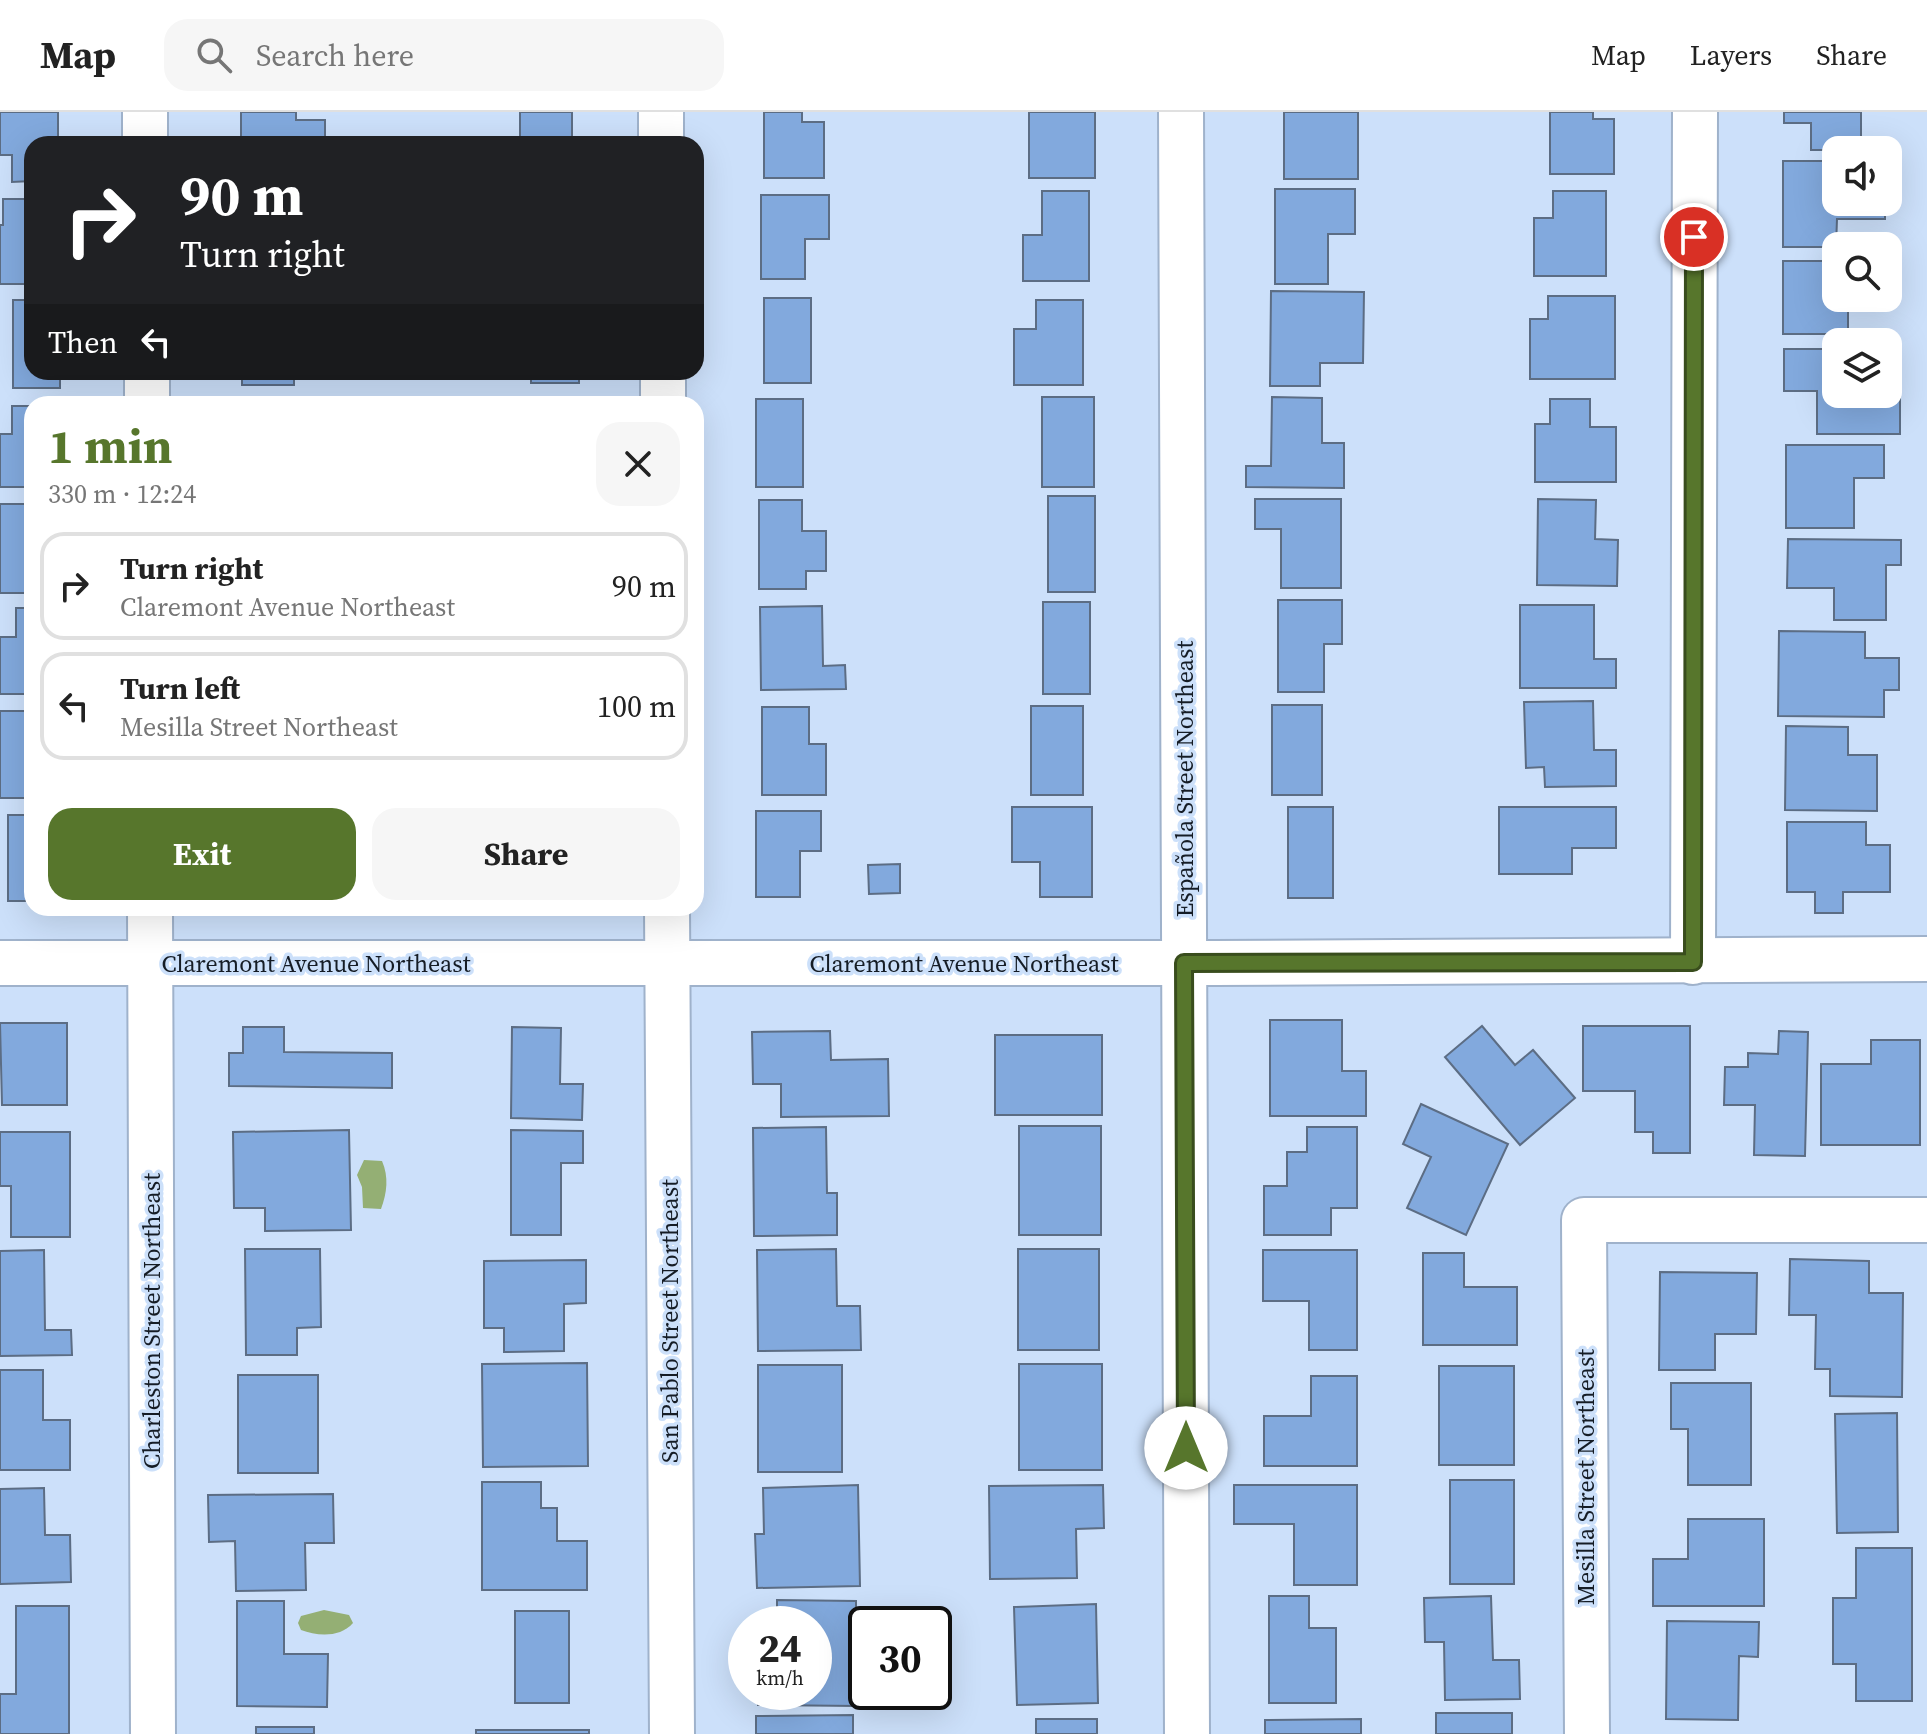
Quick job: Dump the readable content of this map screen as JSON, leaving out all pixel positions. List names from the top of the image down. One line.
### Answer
{"streets":{"street":["Española Street Northeast","Claremont Avenue Northeast","Charleston Street Northeast","San Pablo Street Northeast","Mesilla Street Northeast"]},"crossings":[["Española Street Northeast","Claremont Avenue Northeast"],["Claremont Avenue Northeast","Charleston Street Northeast"],["Claremont Avenue Northeast","San Pablo Street Northeast"]],"page":{"header":"Map","search":"Search here","nav":["Map","Layers","Share"],"turn":["90 m","Turn right"],"then":"Then","heading":["1 min","330 m · 12:24"],"list":[{"name":"Turn right","note":"Claremont Avenue Northeast","value":"90 m"},{"name":"Turn left","note":"Mesilla Street Northeast","value":"100 m"}],"buttons":["Exit","Share"],"speed":"24 km/h","limit":"30"}}
